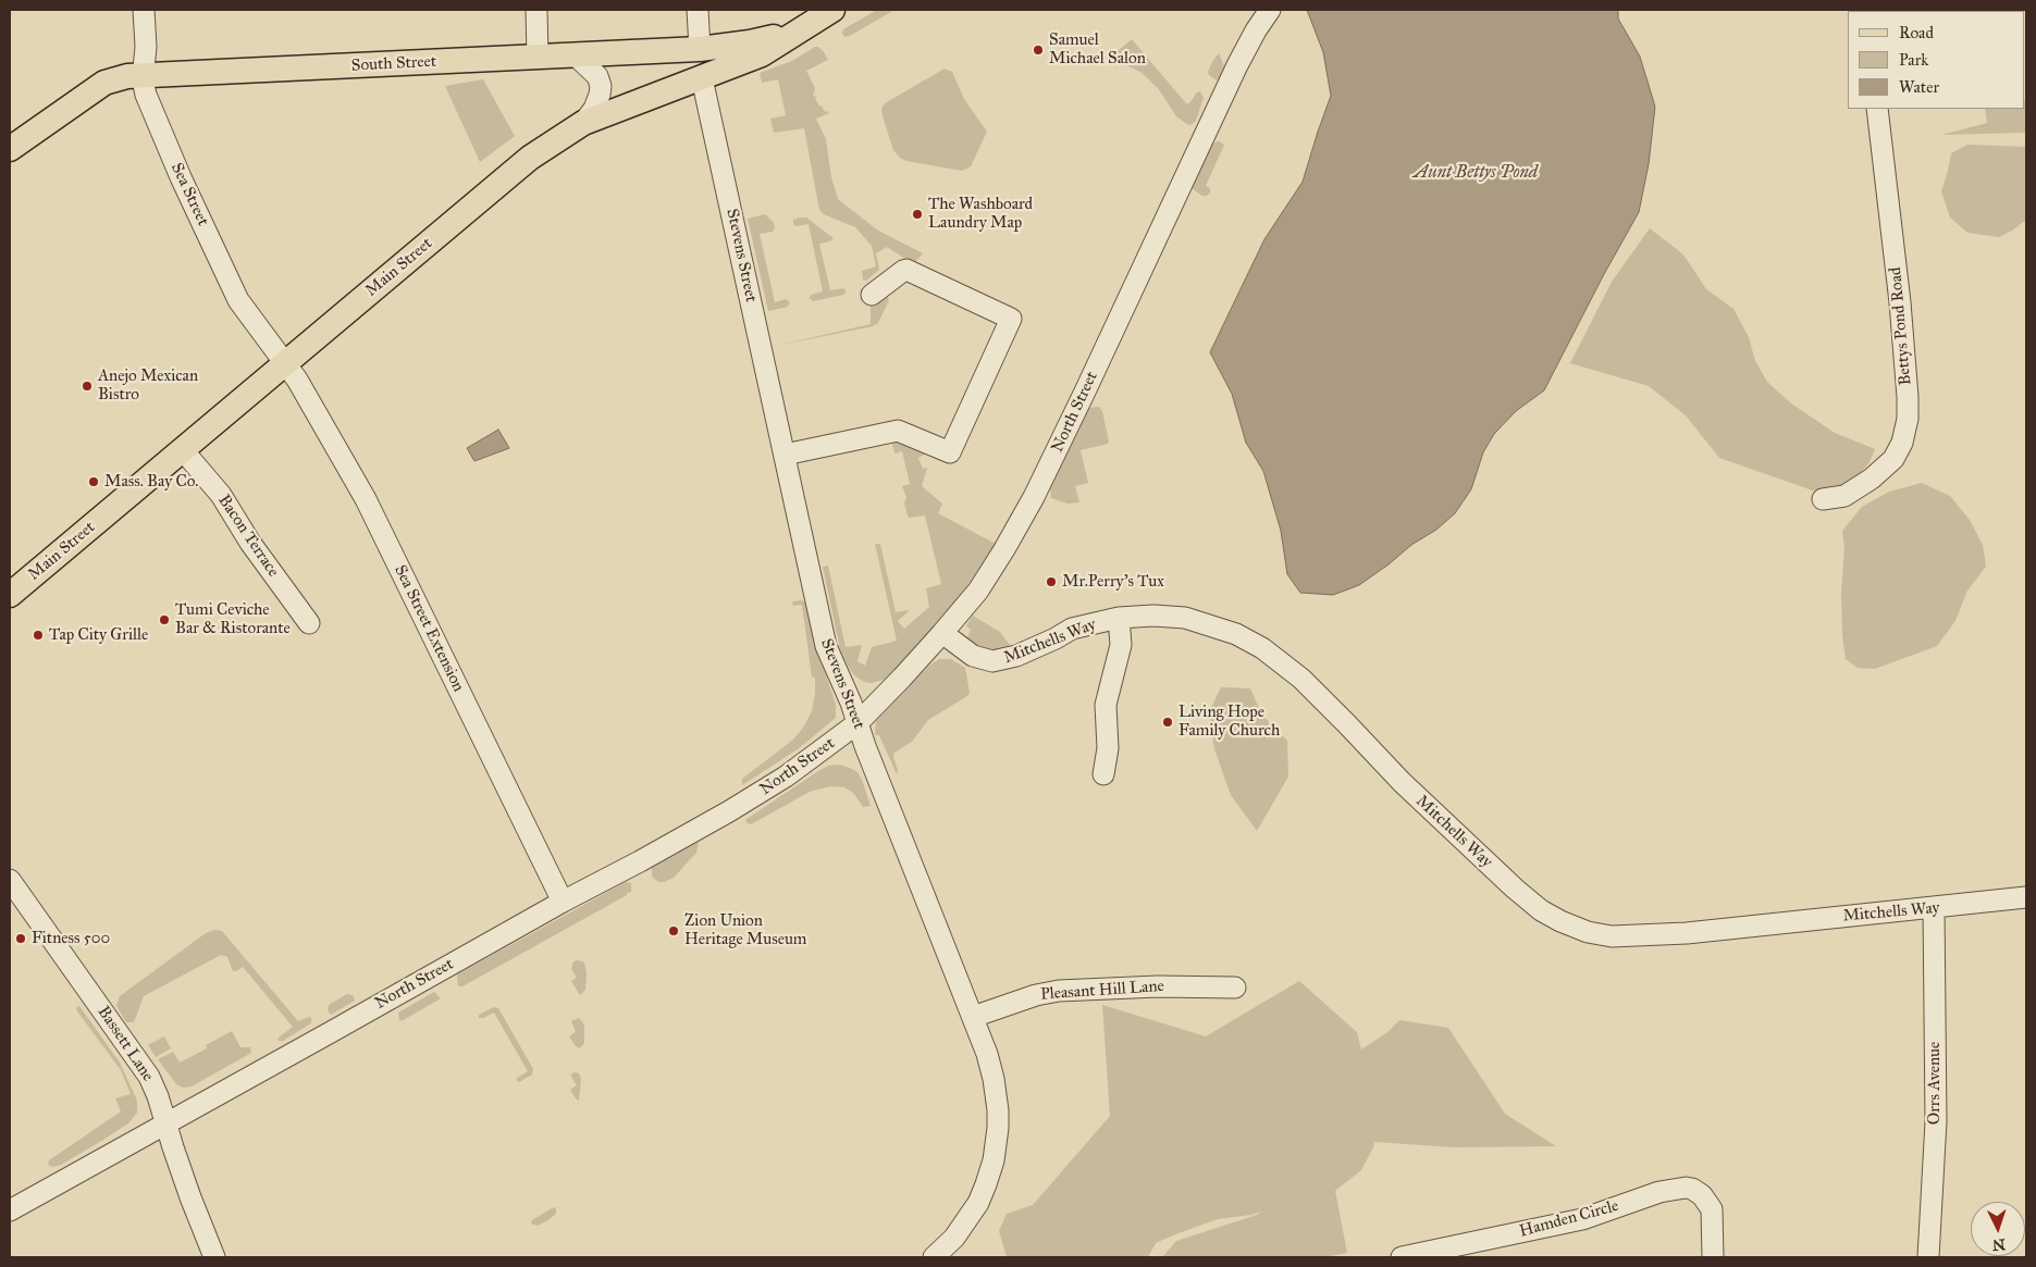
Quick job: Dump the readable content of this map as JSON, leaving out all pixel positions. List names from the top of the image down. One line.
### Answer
{"streets":{"main road":["South Street","Main Street"],"street":["Sea Street","Stevens Street","Bettys Pond Road","North Street","Bacon Terrace","Sea Street Extension","Mitchells Way","Pleasant Hill Lane","Bassett Lane","Orrs Avenue","Hamden Circle"]},"crossings":[["South Street","Sea Street"],["South Street","Main Street"],["Sea Street","Main Street"],["Sea Street","Sea Street Extension"],["Stevens Street","Main Street"],["Stevens Street","North Street"],["Stevens Street","Pleasant Hill Lane"],["Main Street","Bacon Terrace"],["Main Street","Sea Street Extension"],["North Street","Sea Street Extension"],["North Street","Mitchells Way"],["North Street","Bassett Lane"],["Mitchells Way","Orrs Avenue"]],"water":["Aunt Bettys Pond"],"places":["Samuel Michael Salon","The Washboard Laundry Map","Anejo Mexican Bistro","Mass. Bay Co.","Mr.Perry's Tux","Tumi Ceviche Bar & Ristorante","Tap City Grille","Living Hope Family Church","Zion Union Heritage Museum","Fitness 500"],"legend":["Road","Park","Water"],"north":"bottom"}
